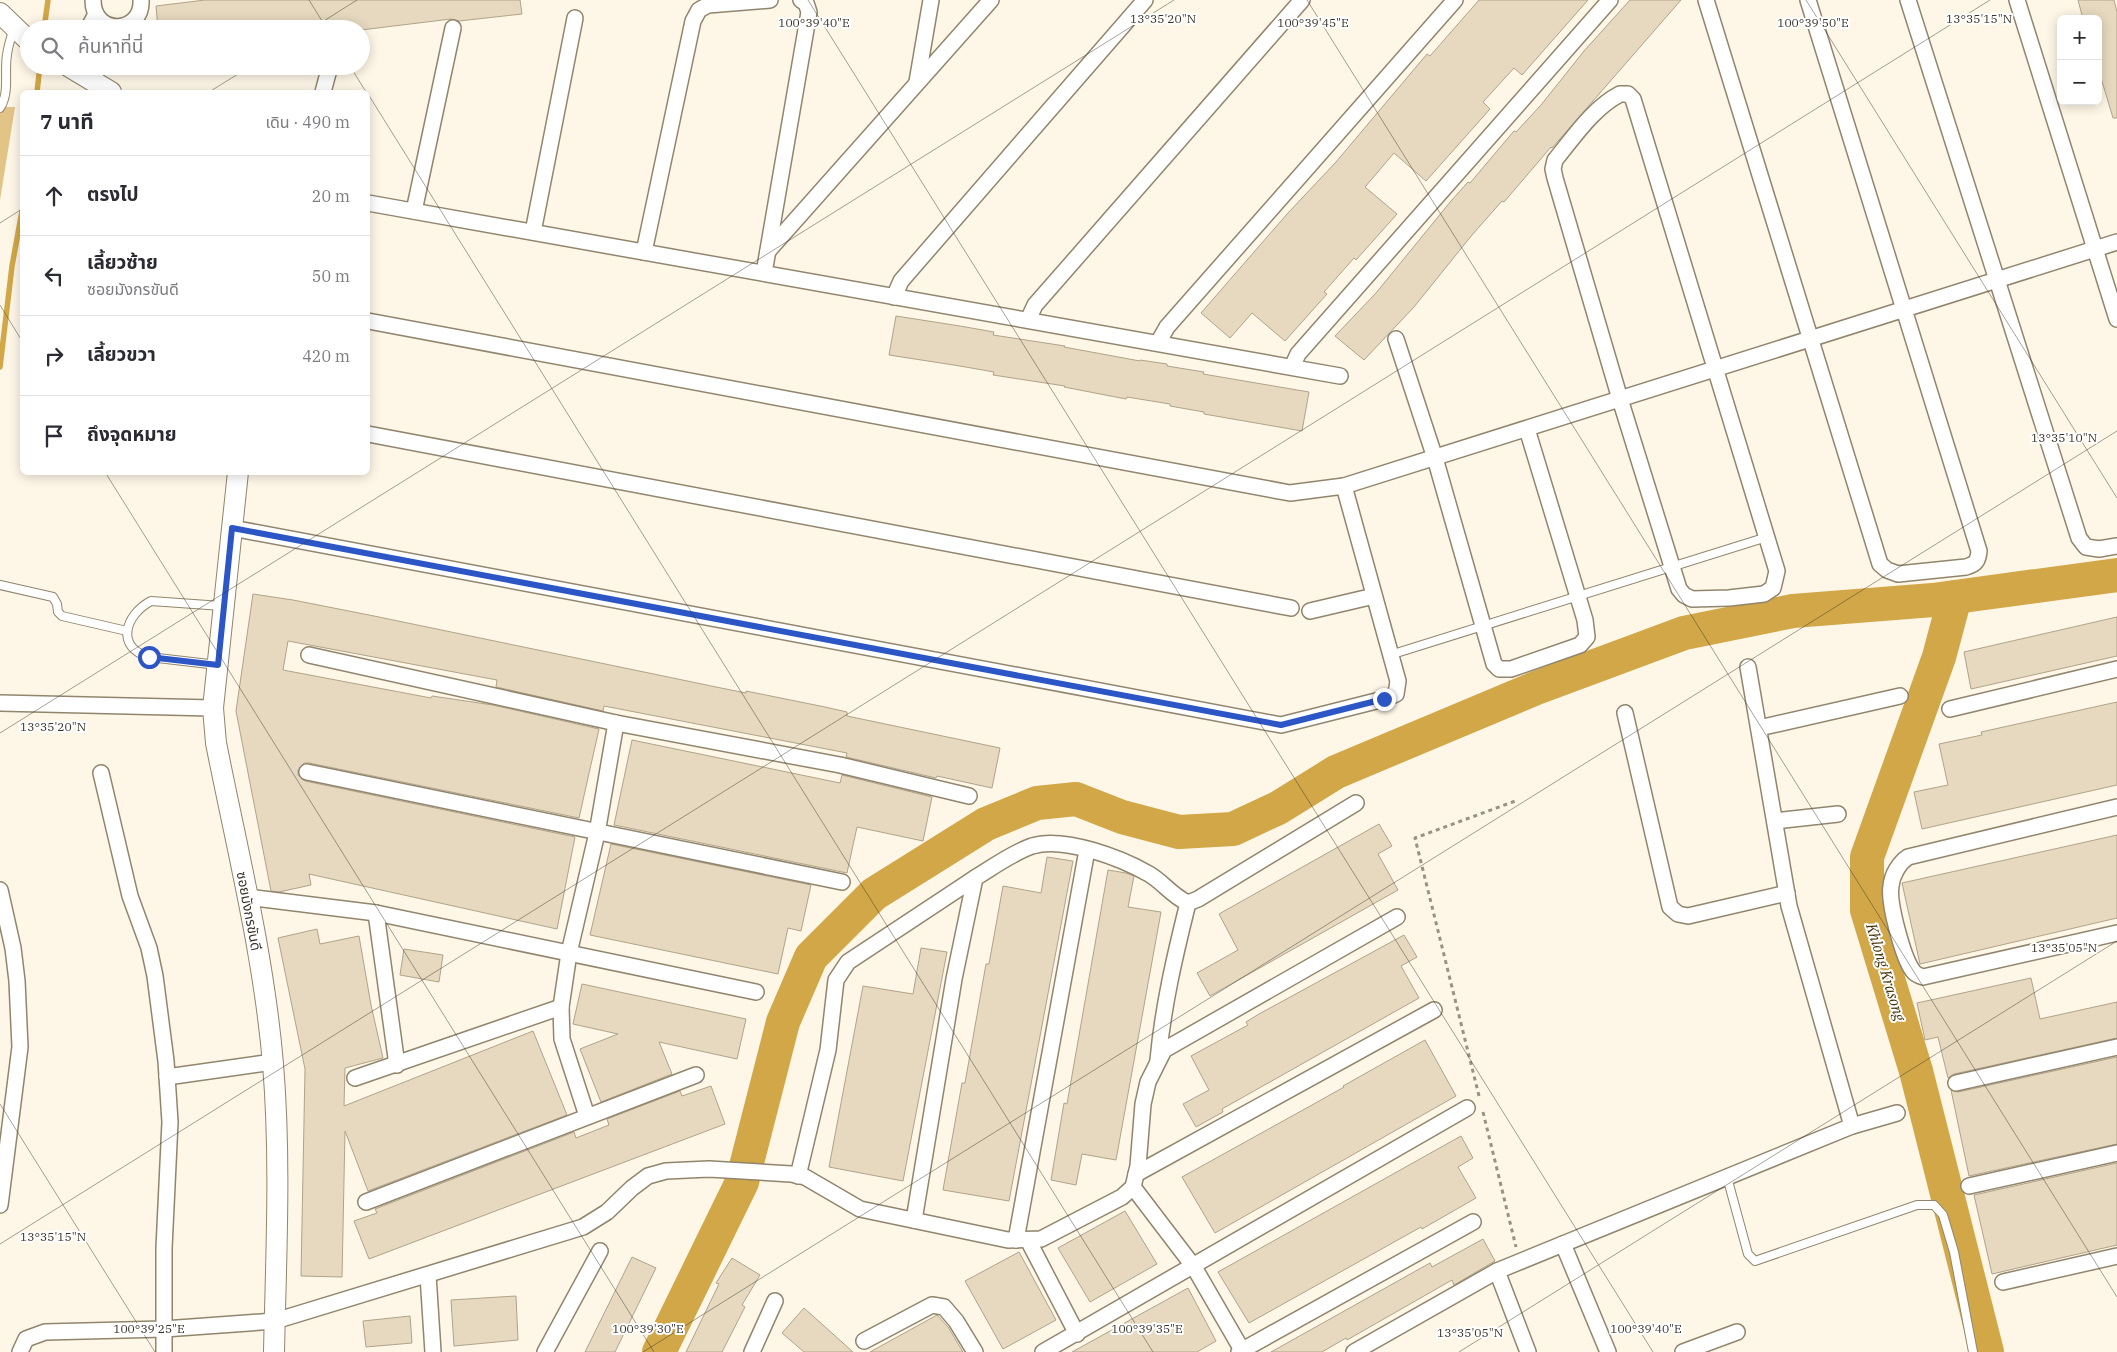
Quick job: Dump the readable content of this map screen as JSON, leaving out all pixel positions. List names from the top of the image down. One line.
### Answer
{"streets":{"street":["ซอยมังกรขันดี"]},"water":["Khlong Krasong"],"page":{"map_buttons":["+","−"],"search":"ค้นหาที่นี่","heading":["7 นาที","เดิน · 490 m"],"list":[["ตรงไป","20 m"],["เลี้ยวซ้าย","ซอยมังกรขันดี","50 m"],["เลี้ยวขวา","420 m"],"ถึงจุดหมาย"]},"coordinates":["13°35'20\"N","13°35'15\"N","100°39'40\"E","100°39'45\"E","100°39'50\"E","13°35'10\"N","13°35'05\"N","100°39'25\"E","100°39'30\"E","100°39'35\"E"]}
